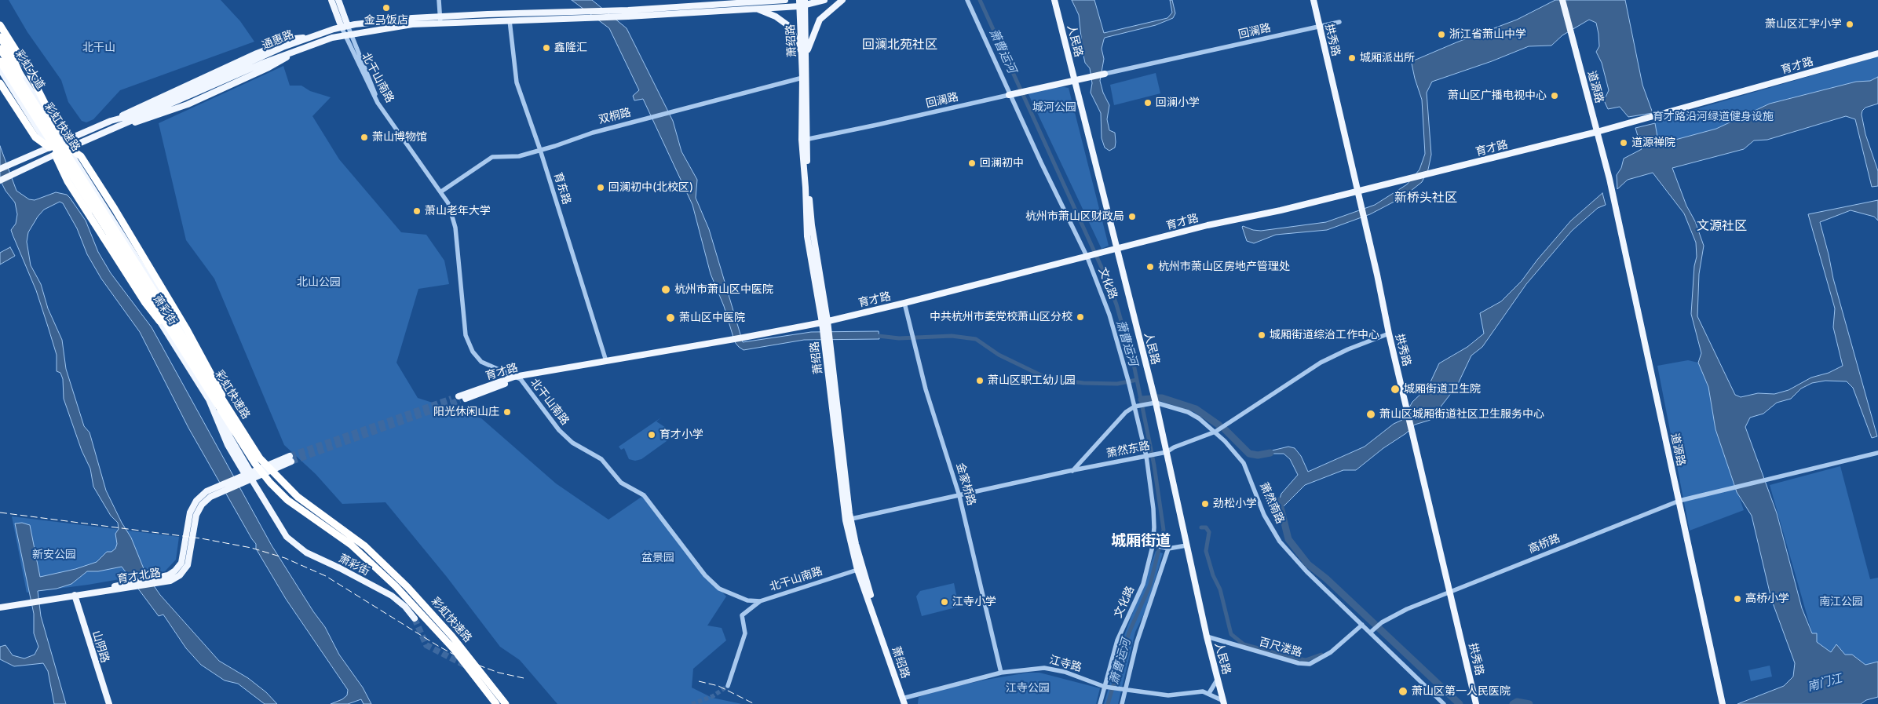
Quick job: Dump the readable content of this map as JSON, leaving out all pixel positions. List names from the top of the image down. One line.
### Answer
{"streets":{"highway":["彩虹快速路"],"main road":["回澜路","通惠路","拱秀路","萧绍路","人民路","育才路","彩虹大道","道源路","萧彩街","育才北路","山阴路"],"street":["北干山南路","双桐路","育东路","文化路","萧然东路","金家桥路","萧然南路","高桥路","百尺溇路","江寺路"]},"crossings":[["回澜路","拱秀路"],["回澜路","萧绍路"],["回澜路","人民路"],["回澜路","文化路"],["通惠路","彩虹大道"],["通惠路","北干山南路"],["通惠路","育东路"],["通惠路","萧彩街"],["拱秀路","育才路"],["拱秀路","萧然东路"],["拱秀路","高桥路"],["萧绍路","育才路"],["萧绍路","北干山南路"],["萧绍路","双桐路"],["萧绍路","萧然东路"],["萧绍路","江寺路"],["人民路","育才路"],["人民路","萧然东路"],["人民路","萧然南路"],["人民路","百尺溇路"],["人民路","江寺路"],["育才路","北干山南路"],["育才路","道源路"],["育才路","育东路"],["育才路","文化路"],["育才路","金家桥路"],["彩虹大道","萧彩街"],["北干山南路","双桐路"],["道源路","高桥路"],["双桐路","育东路"],["文化路","萧然东路"],["文化路","萧然南路"],["文化路","江寺路"],["萧彩街","育才北路"],["萧然东路","金家桥路"],["萧然东路","萧然南路"],["金家桥路","江寺路"],["萧然南路","高桥路"],["萧然南路","百尺溇路"],["育才北路","山阴路"]],"districts":["回澜北苑社区","新桥头社区","文源社区","城厢街道"],"water":["萧曹运河","南门江"],"parks":["北干山","城河公园","育才路沿河绿道健身设施","北山公园","新安公园","盆景园","南江公园","江寺公园"],"places":["金马饭店","萧山区汇宇小学","浙江省萧山中学","鑫隆汇","城厢派出所","萧山区广播电视中心","回澜小学","萧山博物馆","道源禅院","回澜初中","回澜初中(北校区)","萧山老年大学","杭州市萧山区财政局","杭州市萧山区房地产管理处","杭州市萧山区中医院","中共杭州市委党校萧山区分校","萧山区中医院","城厢街道综治工作中心","萧山区职工幼儿园","城厢街道卫生院","阳光休闲山庄","萧山区城厢街道社区卫生服务中心","育才小学","劲松小学","高桥小学","江寺小学","萧山区第一人民医院"]}
